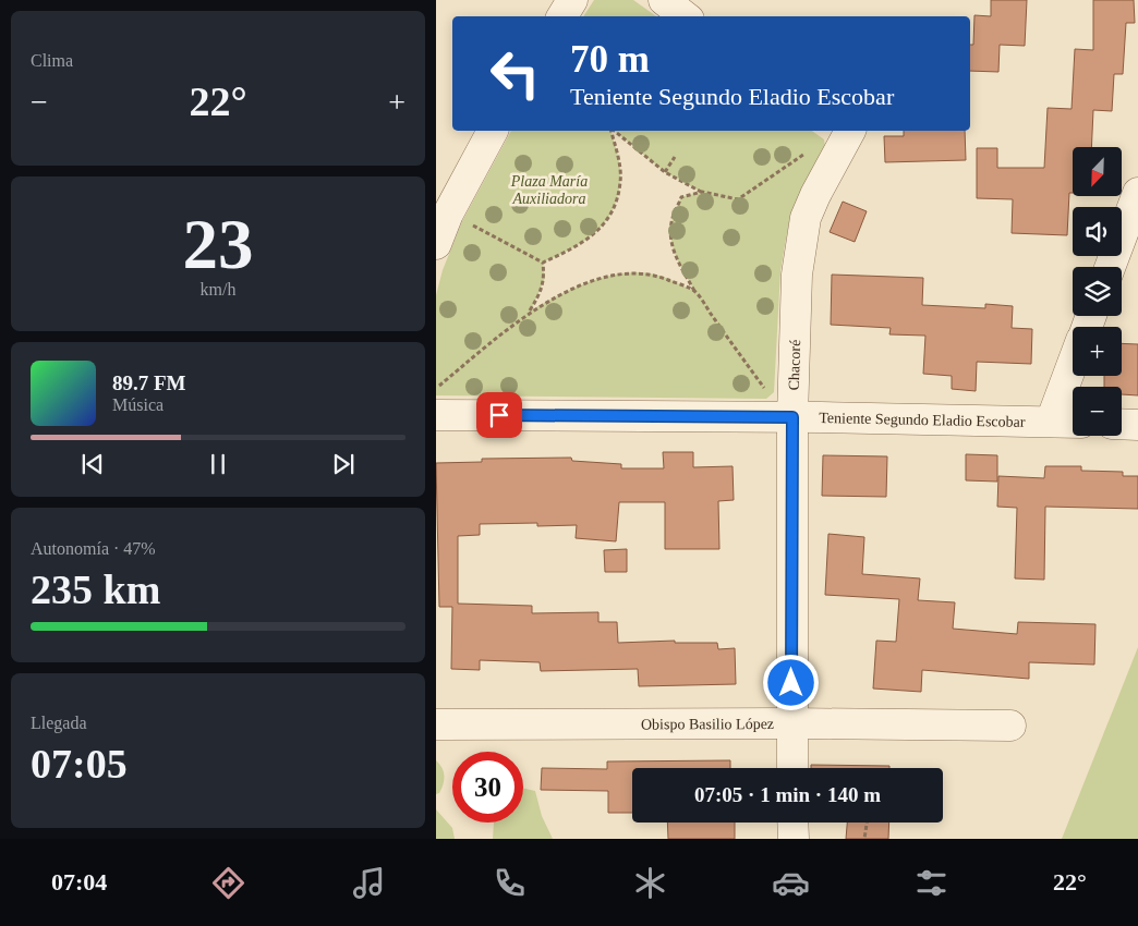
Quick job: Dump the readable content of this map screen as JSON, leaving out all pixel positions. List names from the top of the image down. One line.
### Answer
{"streets":{"street":["Chacoré","Teniente Segundo Eladio Escobar","Obispo Basilio López"]},"crossings":[["Chacoré","Teniente Segundo Eladio Escobar"],["Chacoré","Obispo Basilio López"]],"parks":["Plaza María Auxiliadora"],"north":"bottom left","page":{"tile":["Clima",["23","km/h"],["Autonomía · 47%","235 km"],["Llegada","07:05"]],"turn":["70 m","Teniente Segundo Eladio Escobar"],"heat":["−","22°","+"],"map_buttons":["+","−"],"song":["89.7 FM","Música"],"limit":"30","trip":"07:05 · 1 min · 140 m","tabs":["07:04","22°"]}}
